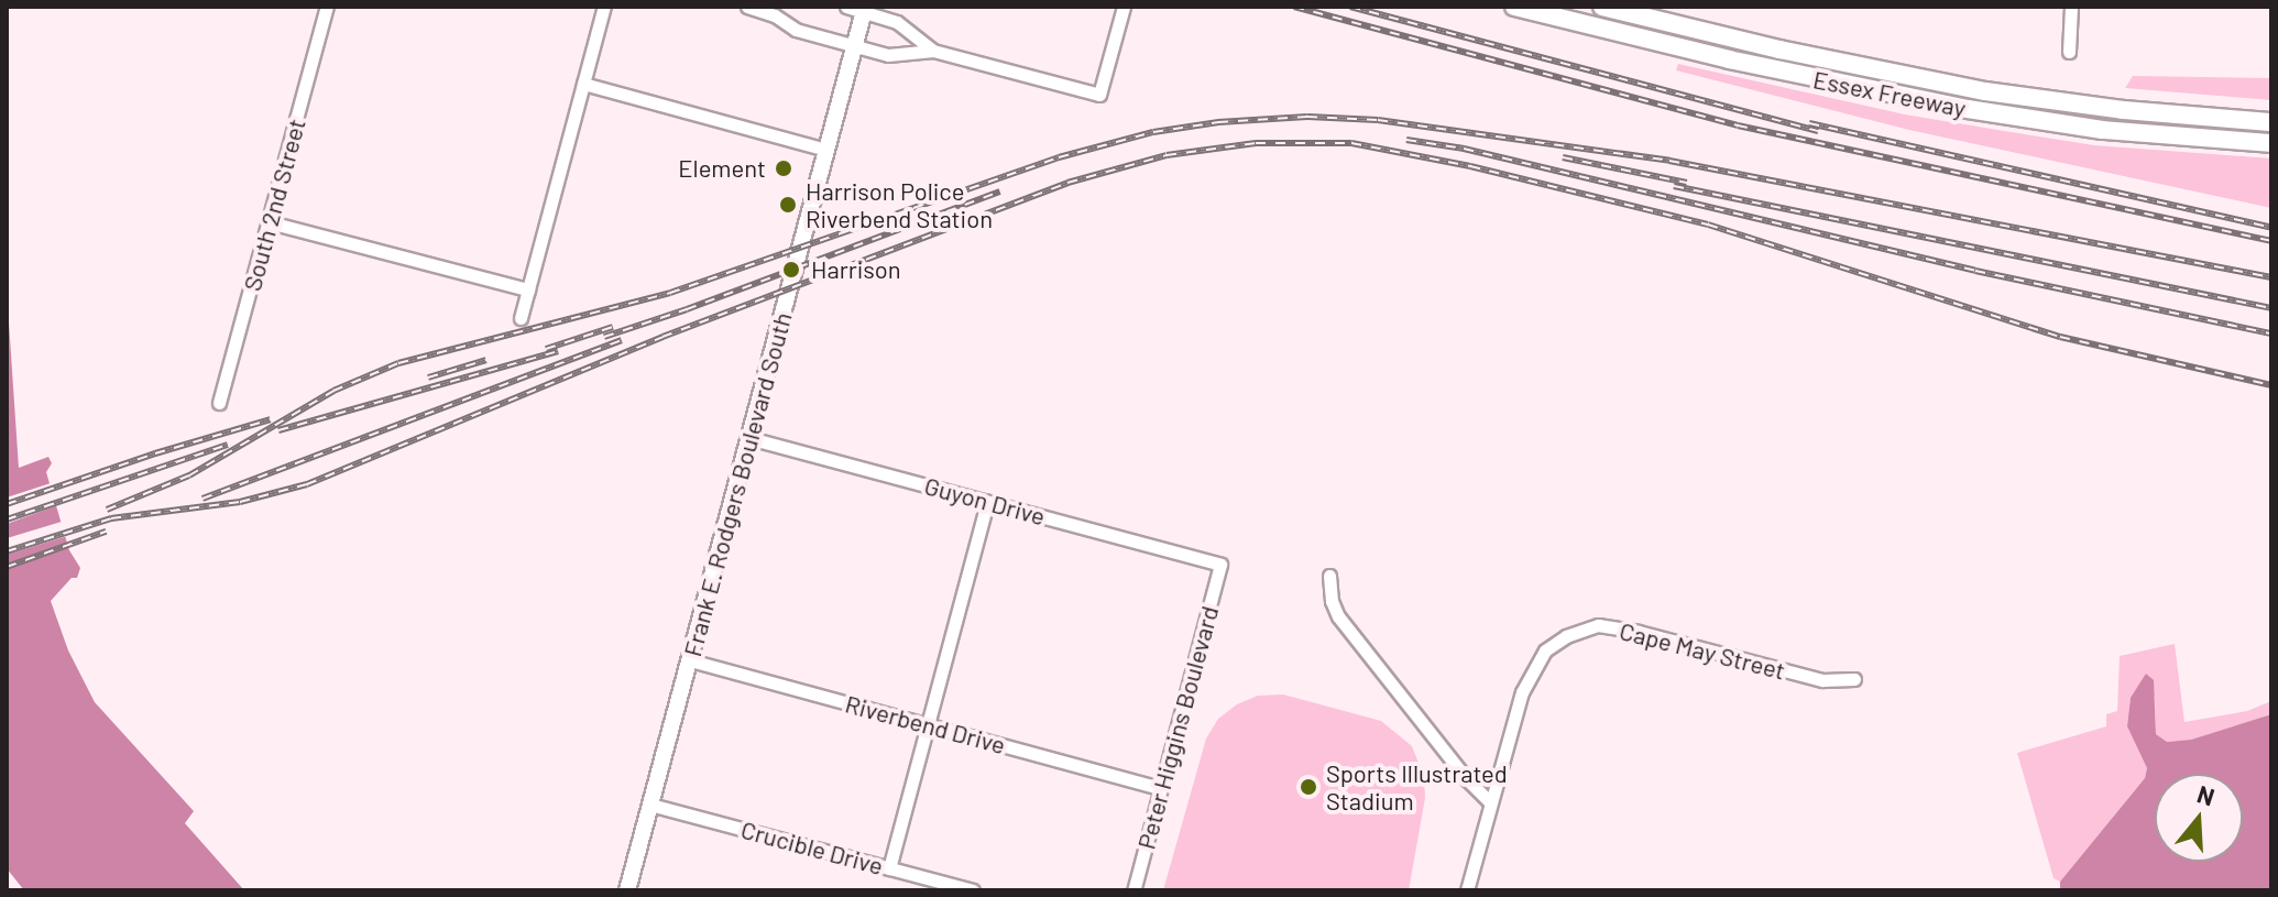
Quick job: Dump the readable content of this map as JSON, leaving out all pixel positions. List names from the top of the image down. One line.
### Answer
{"streets":{"highway":["Essex Freeway"],"main road":["Frank E. Rodgers Boulevard South"],"street":["South 2nd Street","Guyon Drive","Cape May Street","Riverbend Drive","Peter Higgins Boulevard","Crucible Drive"]},"crossings":[["Frank E. Rodgers Boulevard South","Guyon Drive"],["Frank E. Rodgers Boulevard South","Riverbend Drive"],["Frank E. Rodgers Boulevard South","Crucible Drive"],["Guyon Drive","Peter Higgins Boulevard"],["Riverbend Drive","Peter Higgins Boulevard"]],"places":["Element","Harrison Police Riverbend Station","Harrison","Sports Illustrated Stadium"],"north":"top"}
